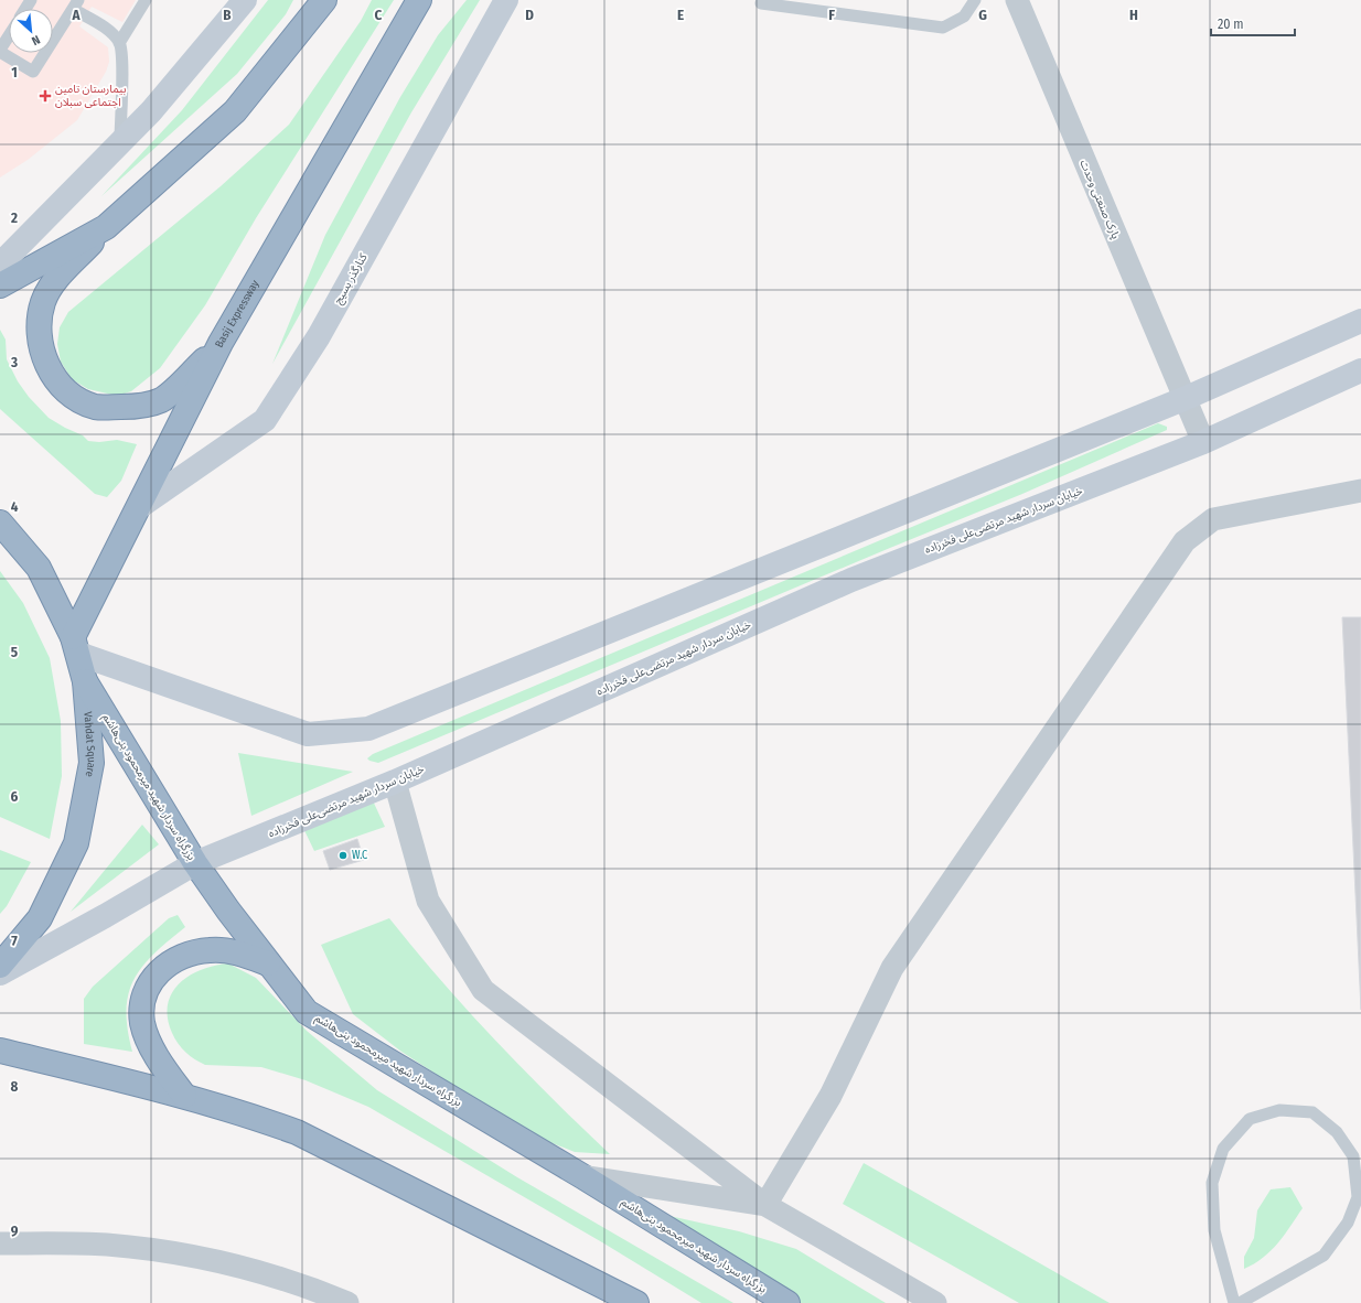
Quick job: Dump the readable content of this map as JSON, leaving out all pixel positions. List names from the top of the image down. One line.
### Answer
{"streets":{"highway":["Basij Expressway","Vahdat Square","بزرگراه سردار شهید میرمحمود بنی‌هاشم"],"main road":["کنارگذر بسیج","خیابان سردار شهید مرتضی‌علی فخرزاده"],"street":["پارک صنعتی وحدت"]},"crossings":[["پارک صنعتی وحدت","خیابان سردار شهید مرتضی‌علی فخرزاده"],["کنارگذر بسیج","Basij Expressway"],["Basij Expressway","Vahdat Square"],["خیابان سردار شهید مرتضی‌علی فخرزاده","بزرگراه سردار شهید میرمحمود بنی‌هاشم"],["Vahdat Square","بزرگراه سردار شهید میرمحمود بنی‌هاشم"]],"places":{"health":["بیمارستان تامین اجتماعی سبلان"],"other":["W.C"]},"scale_bar":"20 m","north":"bottom right","grid":{"columns":["A","B","C","D","E","F","G","H"],"rows":["1","2","3","4","5","6","7","8","9"]}}
